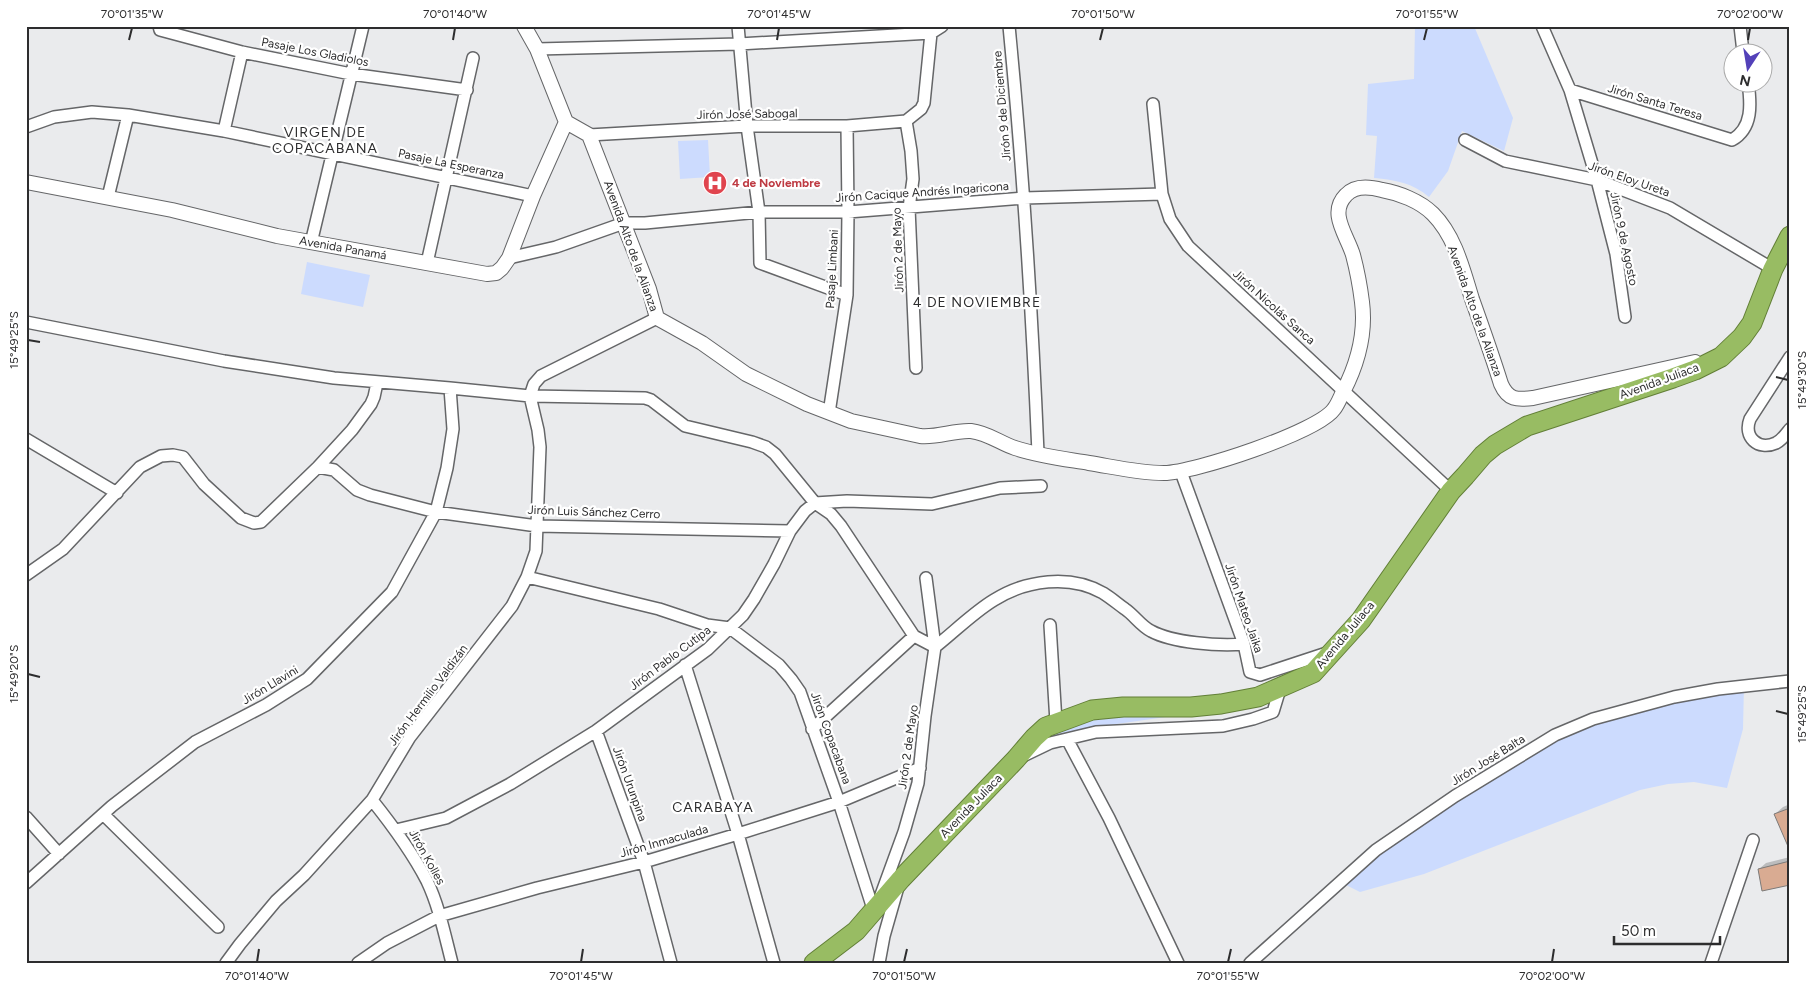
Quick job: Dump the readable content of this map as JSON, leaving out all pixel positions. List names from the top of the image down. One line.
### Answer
{"streets":{"highway":["Avenida Juliaca"],"street":["Pasaje Los Gladiolos","Jirón Santa Teresa","Jirón 9 de Diciembre","Jirón José Sabogal","Pasaje La Esperanza","Jirón Eloy Ureta","Jirón Cacique Andrés Ingaricona","Jirón 9 de Agosto","Avenida Alto de la Alianza","Avenida Panamá","Jirón 2 de Mayo","Pasaje Limbani","Jirón Nicolás Sanca","Jirón Luis Sánchez Cerro","Jirón Mateo Jaika","Jirón Pablo Cutipa","Jirón Llavini","Jirón Hermilio Valdizán","Jirón Copacabana","Jirón José Balta","Jirón Urunpina","Jirón Inmaculada","Jirón Kolles"]},"crossings":[["Jirón Santa Teresa","Jirón 9 de Agosto"],["Jirón 9 de Diciembre","Jirón Cacique Andrés Ingaricona"],["Jirón 9 de Diciembre","Avenida Alto de la Alianza"],["Jirón José Sabogal","Avenida Alto de la Alianza"],["Jirón José Sabogal","Jirón 2 de Mayo"],["Jirón José Sabogal","Pasaje Limbani"],["Pasaje La Esperanza","Avenida Panamá"],["Jirón Eloy Ureta","Jirón 9 de Agosto"],["Jirón Eloy Ureta","Avenida Juliaca"],["Jirón Cacique Andrés Ingaricona","Avenida Alto de la Alianza"],["Jirón Cacique Andrés Ingaricona","Avenida Panamá"],["Jirón Cacique Andrés Ingaricona","Jirón 2 de Mayo"],["Jirón Cacique Andrés Ingaricona","Pasaje Limbani"],["Jirón Cacique Andrés Ingaricona","Jirón Nicolás Sanca"],["Avenida Alto de la Alianza","Pasaje Limbani"],["Avenida Alto de la Alianza","Jirón Nicolás Sanca"],["Avenida Alto de la Alianza","Avenida Juliaca"],["Avenida Alto de la Alianza","Jirón Mateo Jaika"],["Jirón 2 de Mayo","Avenida Juliaca"],["Jirón 2 de Mayo","Jirón Copacabana"],["Jirón 2 de Mayo","Jirón Inmaculada"],["Jirón Nicolás Sanca","Avenida Juliaca"],["Avenida Juliaca","Jirón Mateo Jaika"],["Avenida Juliaca","Jirón Copacabana"],["Jirón Luis Sánchez Cerro","Jirón Pablo Cutipa"],["Jirón Luis Sánchez Cerro","Jirón Llavini"],["Jirón Luis Sánchez Cerro","Jirón Hermilio Valdizán"],["Jirón Pablo Cutipa","Jirón Copacabana"],["Jirón Pablo Cutipa","Jirón Urunpina"],["Jirón Pablo Cutipa","Jirón Kolles"],["Jirón Hermilio Valdizán","Jirón Copacabana"],["Jirón Hermilio Valdizán","Jirón Kolles"],["Jirón Copacabana","Jirón Inmaculada"],["Jirón Urunpina","Jirón Inmaculada"],["Jirón Inmaculada","Jirón Kolles"]],"districts":["VIRGEN DE COPACABANA","4 DE NOVIEMBRE","CARABAYA"],"places":{"hospital":["4 de Noviembre"]},"scale_bar":"50 m","north":"bottom","coordinates":["70°01'35\"W","70°01'40\"W","70°01'45\"W","70°01'50\"W","70°01'55\"W","70°02'00\"W","15°49'25\"S","15°49'30\"S","15°49'20\"S"]}
